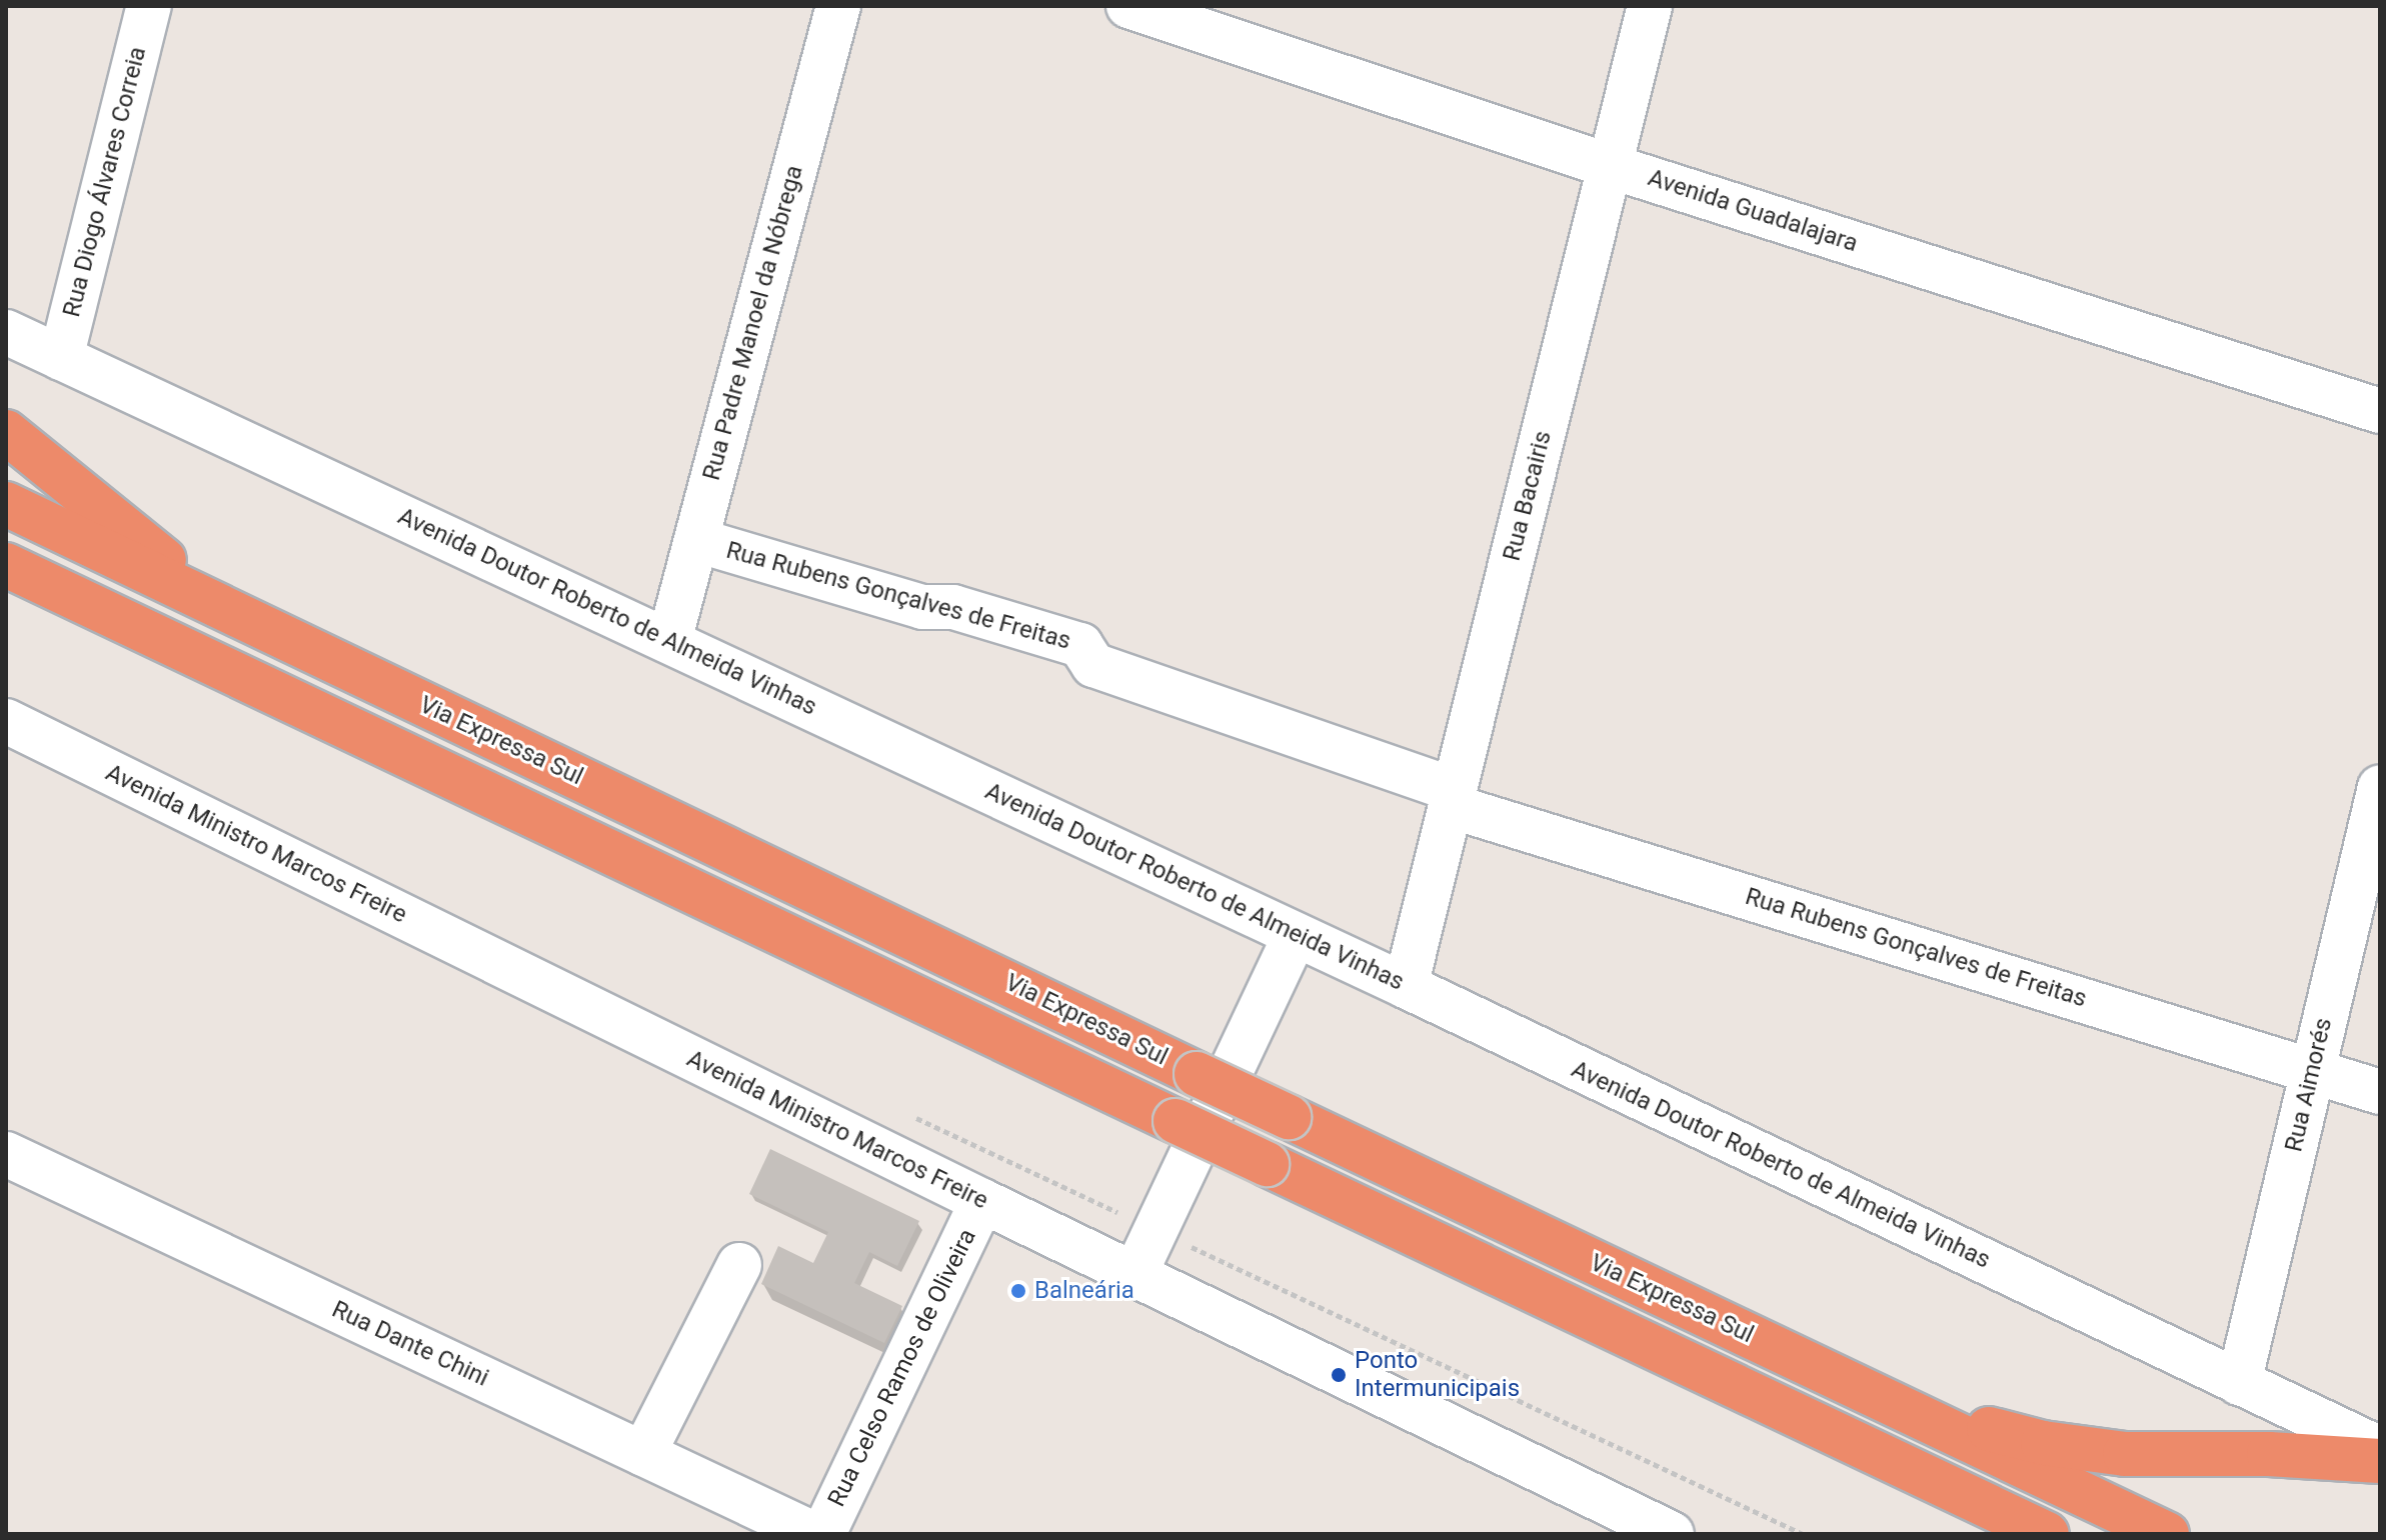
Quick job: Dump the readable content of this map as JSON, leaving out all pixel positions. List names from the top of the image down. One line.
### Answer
{"streets":{"highway":["Via Expressa Sul"],"street":["Rua Diogo Álvares Correia","Avenida Guadalajara","Rua Padre Manoel da Nóbrega","Rua Bacairis","Rua Rubens Gonçalves de Freitas","Avenida Doutor Roberto de Almeida Vinhas","Avenida Ministro Marcos Freire","Rua Aimorés","Rua Dante Chini","Rua Celso Ramos de Oliveira"]},"crossings":[["Rua Diogo Álvares Correia","Avenida Doutor Roberto de Almeida Vinhas"],["Avenida Guadalajara","Rua Bacairis"],["Rua Padre Manoel da Nóbrega","Rua Rubens Gonçalves de Freitas"],["Rua Padre Manoel da Nóbrega","Avenida Doutor Roberto de Almeida Vinhas"],["Rua Bacairis","Rua Rubens Gonçalves de Freitas"],["Rua Bacairis","Avenida Doutor Roberto de Almeida Vinhas"],["Rua Rubens Gonçalves de Freitas","Rua Aimorés"],["Avenida Doutor Roberto de Almeida Vinhas","Rua Aimorés"],["Avenida Ministro Marcos Freire","Rua Celso Ramos de Oliveira"]],"places":["Balneária","Ponto Intermunicipais"]}
